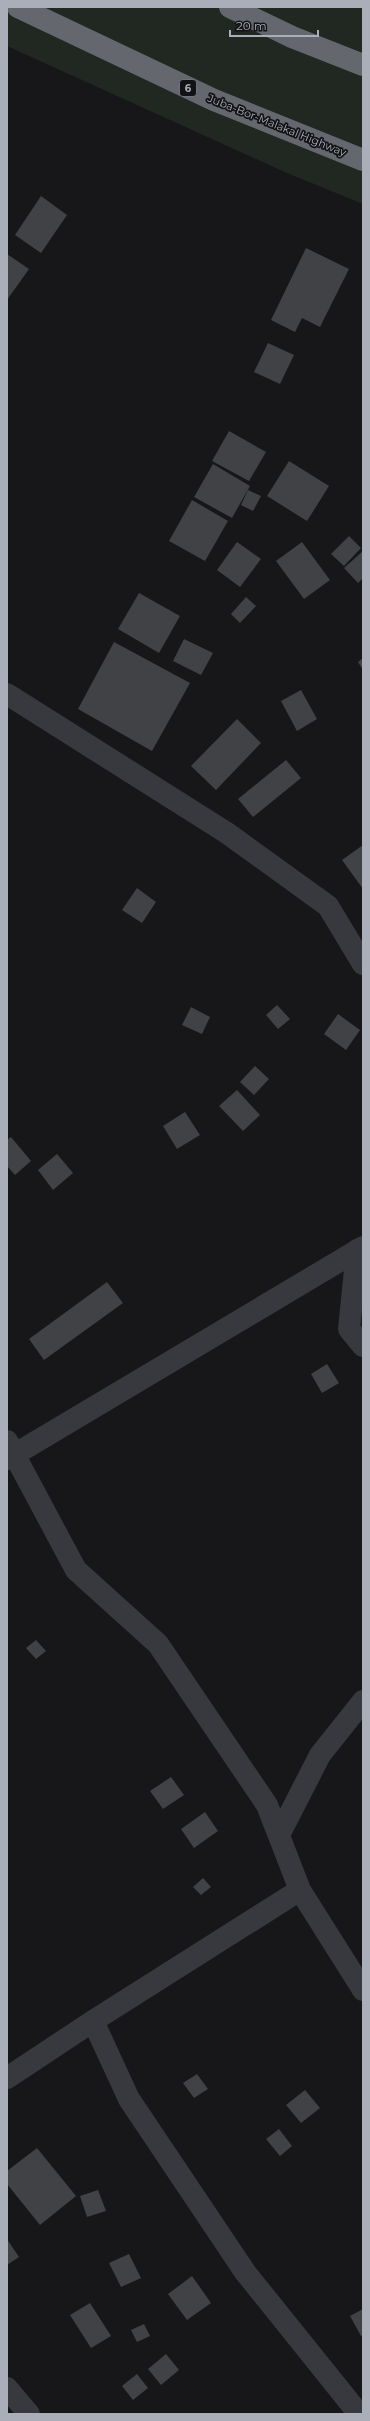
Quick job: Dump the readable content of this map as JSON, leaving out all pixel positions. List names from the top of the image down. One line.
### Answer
{"streets":{"highway":["6","Juba-Bor-Malakal Highway"]},"scale_bar":"20 m"}
